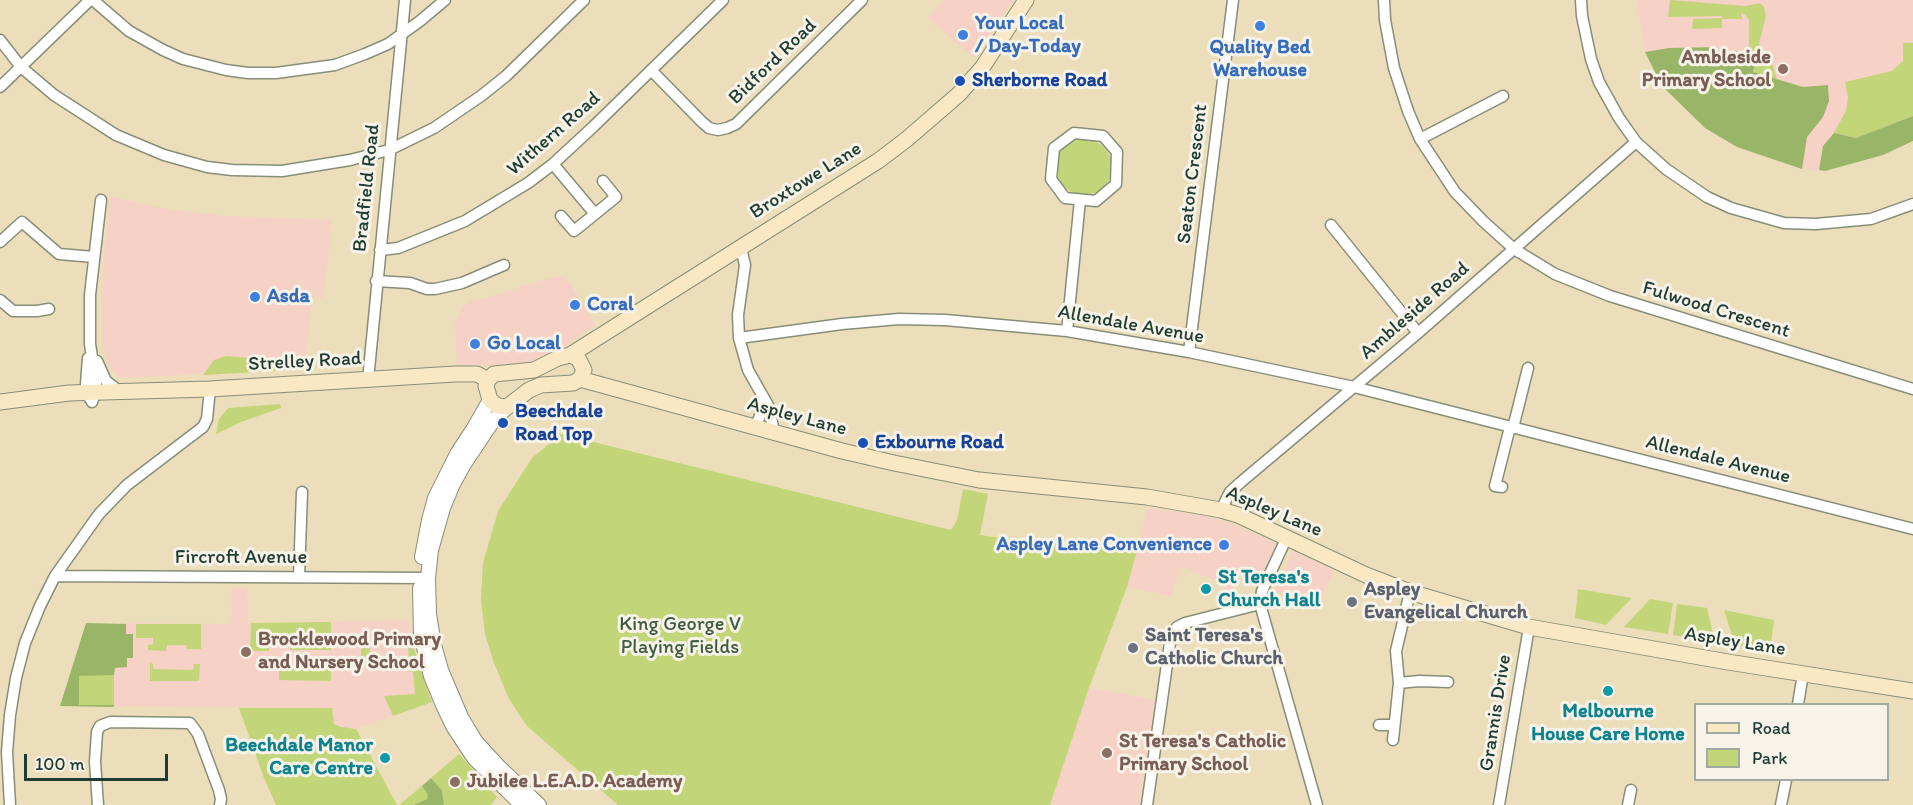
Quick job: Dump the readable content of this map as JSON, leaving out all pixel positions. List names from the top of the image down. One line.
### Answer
{"streets":{"main road":["Broxtowe Lane","Strelley Road","Aspley Lane"],"street":["Bidford Road","Withern Road","Seaton Crescent","Bradfield Road","Fulwood Crescent","Ambleside Road","Allendale Avenue","Fircroft Avenue","Grannis Drive"]},"crossings":[["Bidford Road","Withern Road"],["Withern Road","Bradfield Road"],["Seaton Crescent","Allendale Avenue"],["Broxtowe Lane","Strelley Road"],["Bradfield Road","Strelley Road"],["Fulwood Crescent","Ambleside Road"],["Ambleside Road","Allendale Avenue"],["Ambleside Road","Aspley Lane"],["Aspley Lane","Grannis Drive"]],"parks":["King George V Playing Fields"],"places":["Quality Bed Warehouse","Your Local / Day-Today","Ambleside Primary School","Sherborne Road","Asda","Coral","Go Local","Beechdale Road Top","Exbourne Road","Aspley Lane Convenience","St Teresa's Church Hall","Aspley Evangelical Church","Saint Teresa's Catholic Church","Brocklewood Primary and Nursery School","Melbourne House Care Home","St Teresa's Catholic Primary School","Beechdale Manor Care Centre","Jubilee L.E.A.D. Academy"],"legend":["Road","Park"],"scale_bar":"100 m"}
